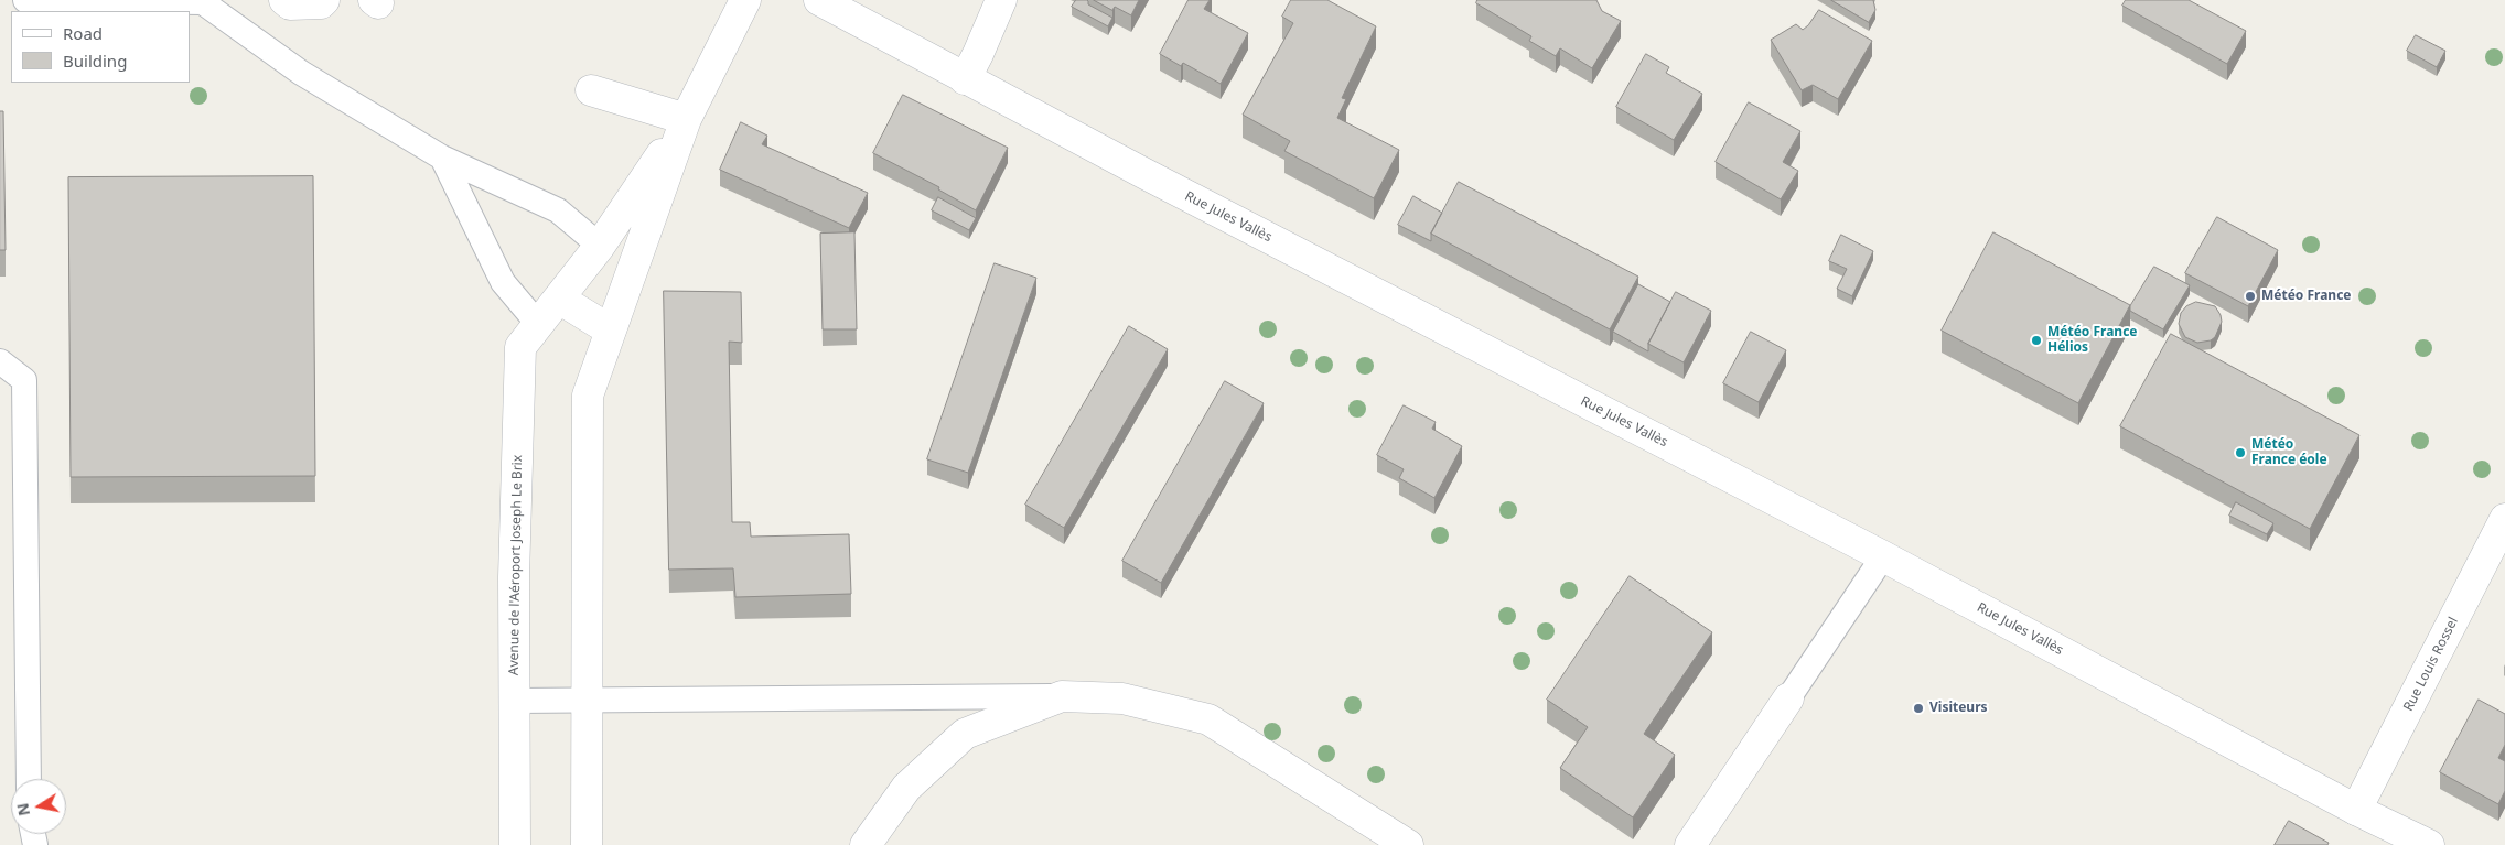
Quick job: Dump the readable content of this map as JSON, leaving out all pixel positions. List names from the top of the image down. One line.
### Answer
{"streets":{"street":["Rue Jules Vallès","Avenue de l'Aéroport Joseph Le Brix","Rue Louis Rossel"]},"crossings":[["Rue Jules Vallès","Rue Louis Rossel"]],"places":["Météo France","Météo France Hélios","Météo France éole","Visiteurs"],"legend":["Road","Building"],"north":"left"}
